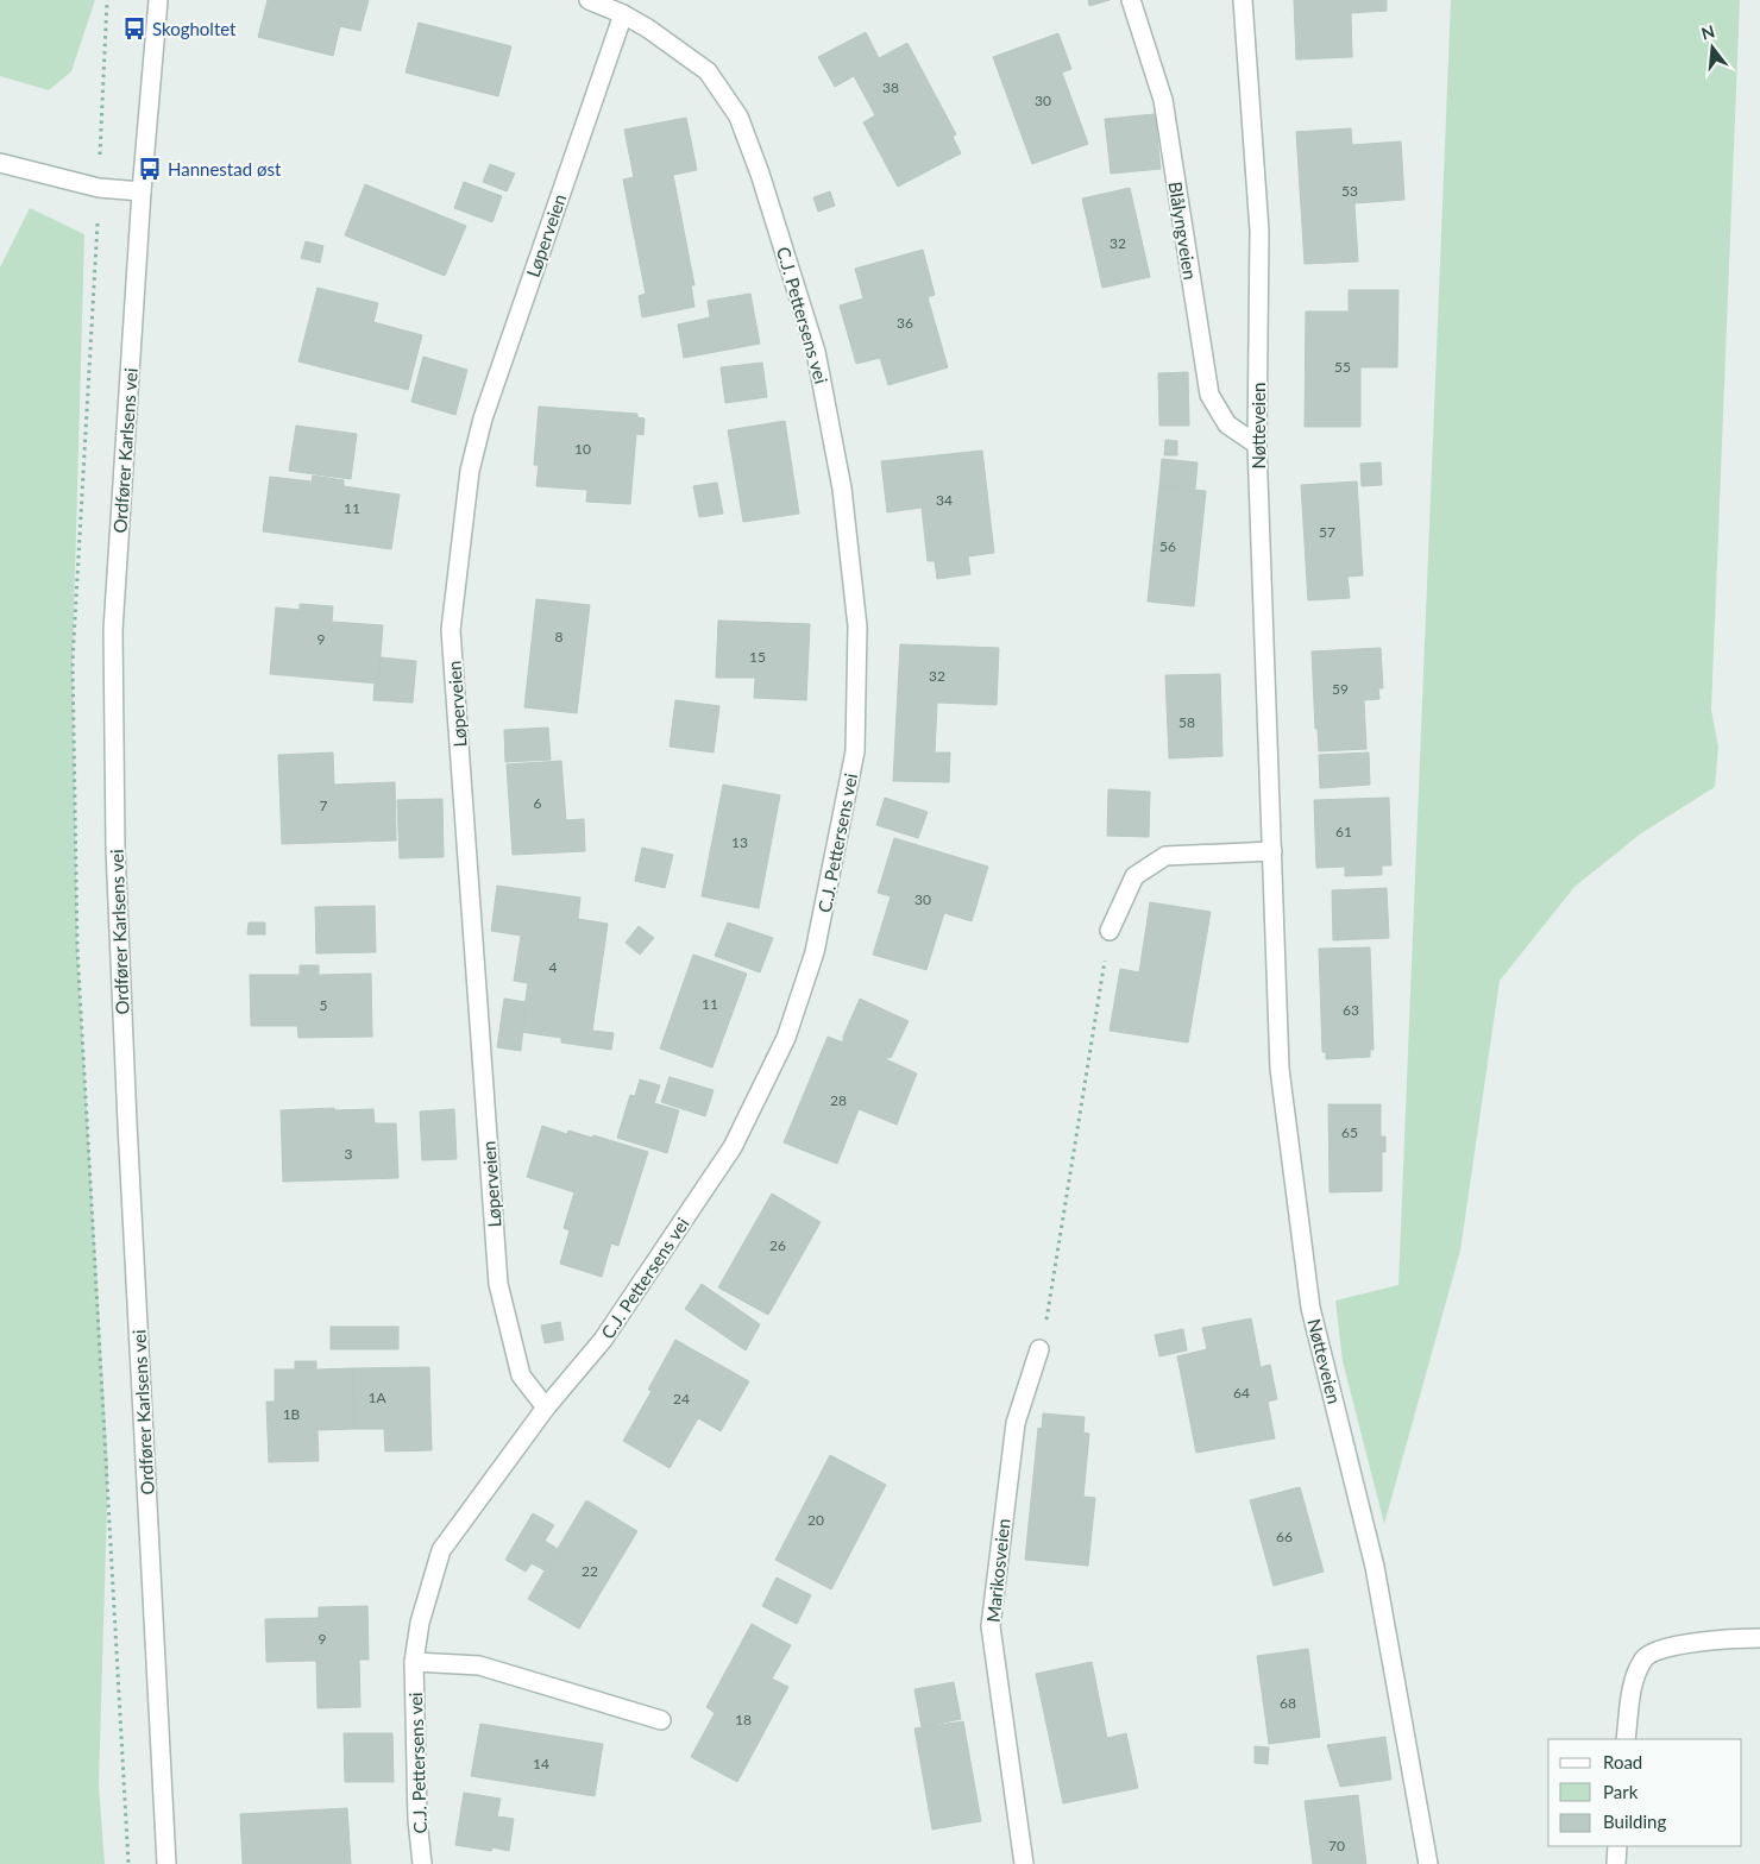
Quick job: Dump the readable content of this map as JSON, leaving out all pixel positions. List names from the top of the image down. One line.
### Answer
{"streets":{"street":["Blålyngveien","Løperveien","C.J. Pettersens vei","Nøtteveien","Ordfører Karlsens vei","Marikosveien"]},"crossings":[["Blålyngveien","Nøtteveien"],["Løperveien","C.J. Pettersens vei"]],"places":{"bus stop":["Skogholtet","Hannestad øst"]},"house_numbers":["38","30","53","32","36","55","10","34","11","57","56","8","9","15","32","59","58","6","7","61","13","30","4","11","5","63","28","65","3","26","64","1A","24","1B","20","66","22","9","68","18","14","70"],"legend":["Road","Park","Building"],"north":"top"}
